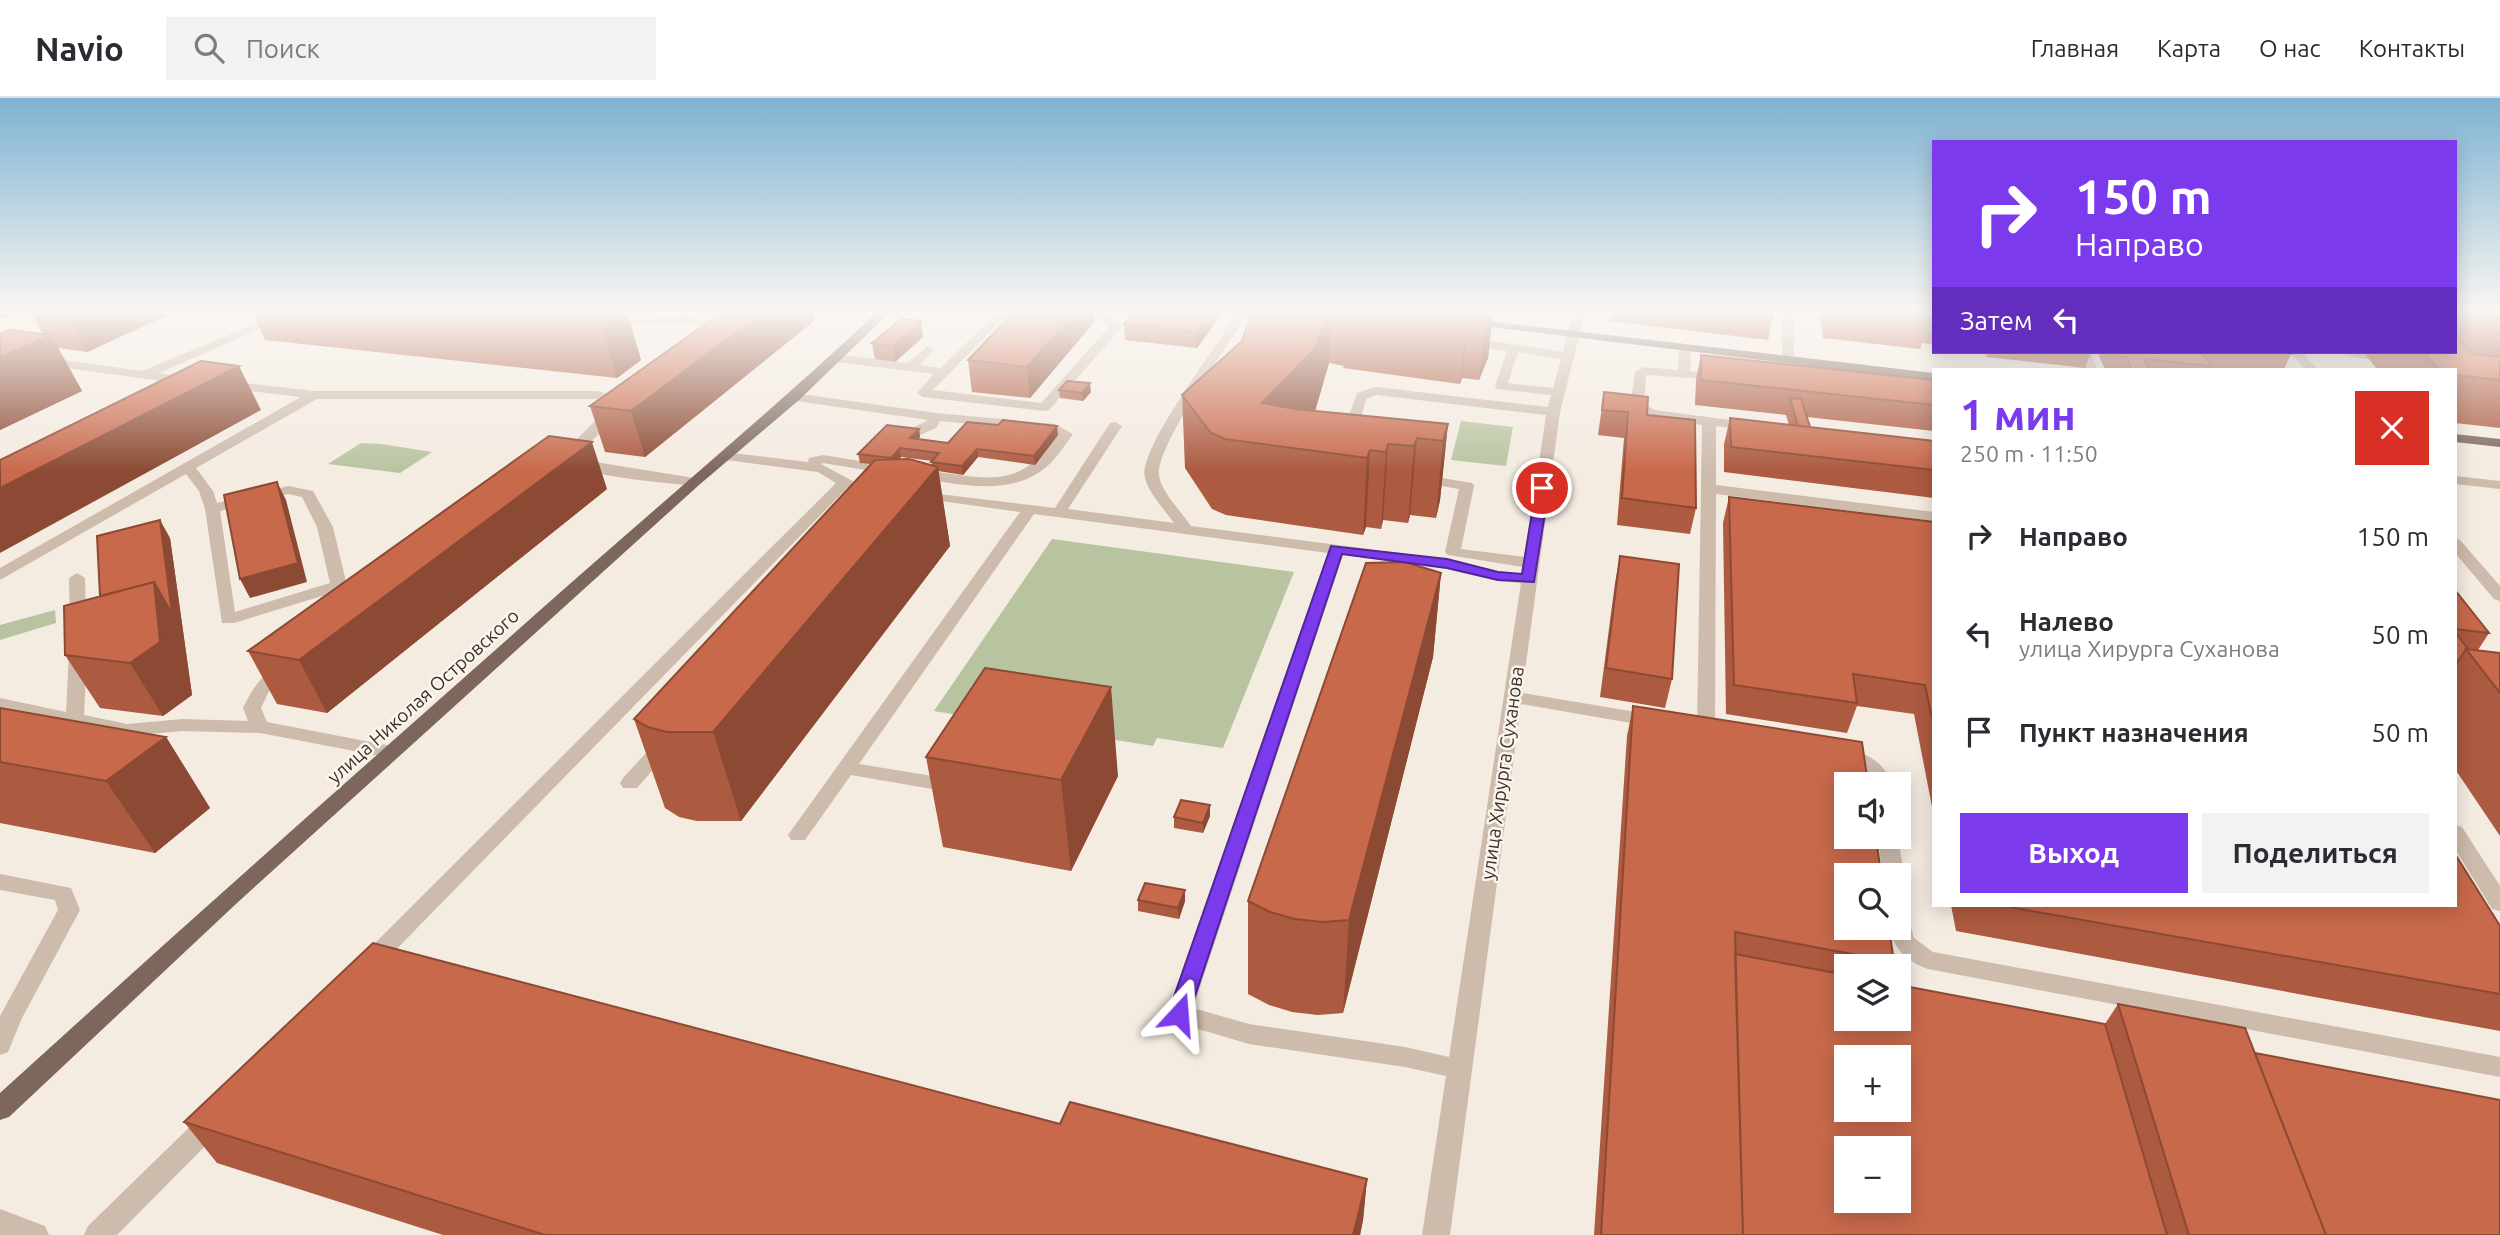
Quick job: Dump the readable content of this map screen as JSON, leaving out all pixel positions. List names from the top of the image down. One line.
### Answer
{"streets":{"main road":["улица Николая Островского"],"street":["улица Хирурга Суханова"]},"page":{"header":"Navio","search":"Поиск","nav":["Главная","Карта","О нас","Контакты"],"turn":["150 m","Направо"],"then":"Затем","heading":["1 мин","250 m · 11:50"],"list":[{"name":"Направо","value":"150 m"},{"name":"Налево","note":"улица Хирурга Суханова","value":"50 m"},{"name":"Пункт назначения","value":"50 m"}],"map_buttons":["+","−"],"buttons":["Выход","Поделиться"]}}
